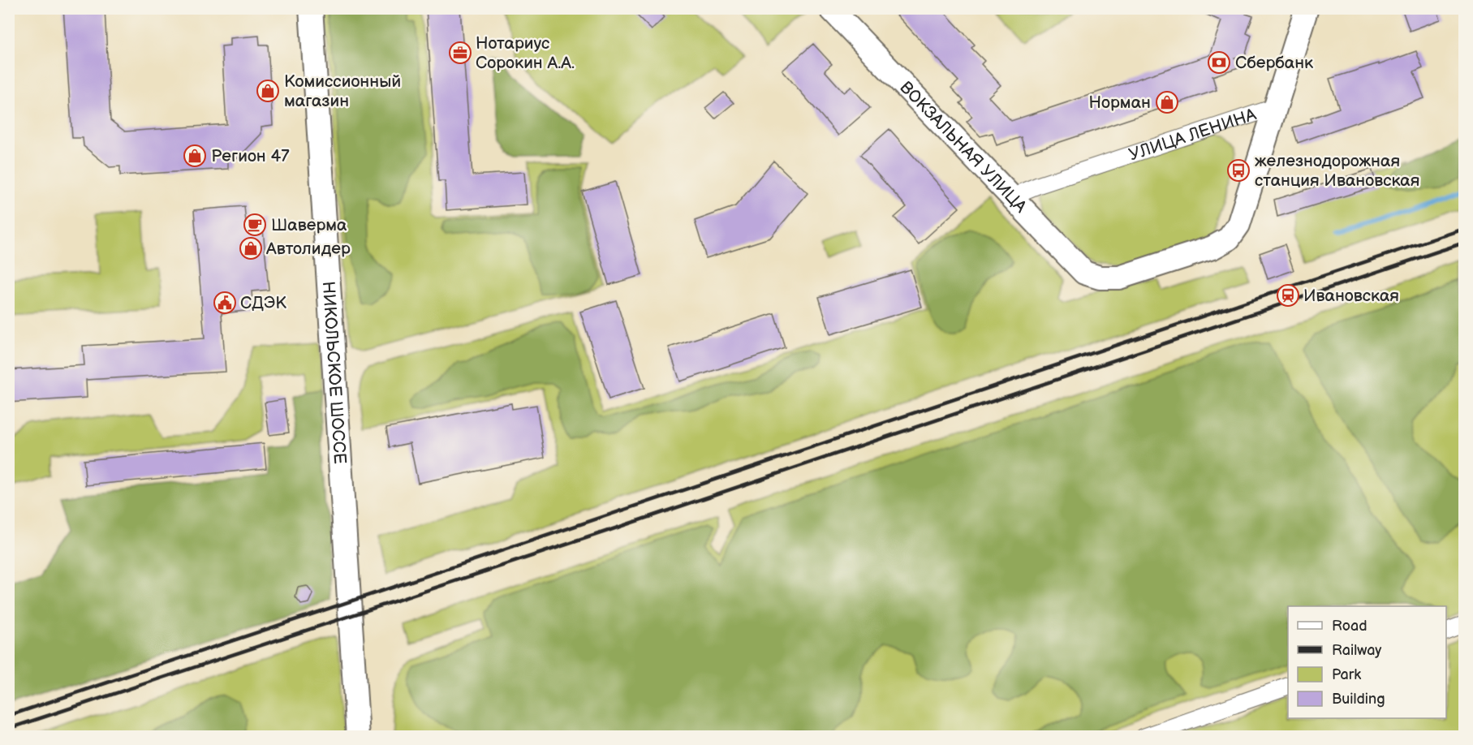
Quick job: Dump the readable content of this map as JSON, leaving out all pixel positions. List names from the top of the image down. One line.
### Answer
{"streets":{"street":["УЛИЦА ЛЕНИНА","ВОКЗАЛЬНАЯ УЛИЦА","НИКОЛЬСКОЕ ШОССЕ"]},"crossings":[["УЛИЦА ЛЕНИНА","ВОКЗАЛЬНАЯ УЛИЦА"]],"places":{"office":["Нотариус Сорокин А.А."],"bank":["Сбербанк"],"shop":["Комиссионный магазин","Норман","Регион 47","Автолидер"],"bus stop":["железнодорожная станция Ивановская"],"cafe":["Шаверма"],"station":["Ивановская"],"public building":["СДЭК"]},"legend":["Road","Railway","Park","Building"]}
